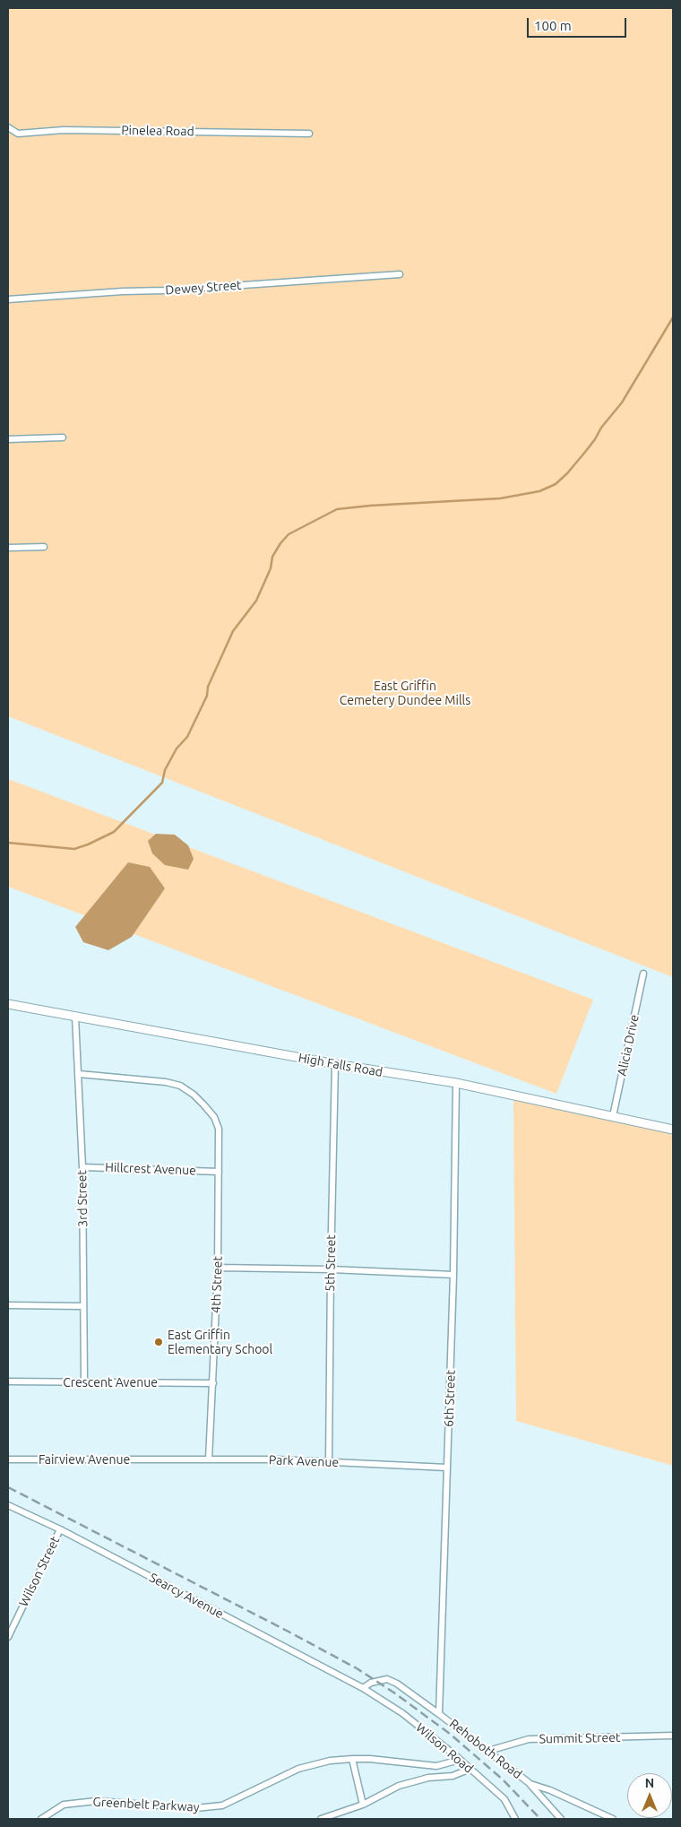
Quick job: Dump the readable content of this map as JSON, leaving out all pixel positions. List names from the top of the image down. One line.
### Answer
{"streets":{"street":["Pinelea Road","Dewey Street","Alicia Drive","High Falls Road","Hillcrest Avenue","3rd Street","5th Street","4th Street","Crescent Avenue","6th Street","Fairview Avenue","Park Avenue","Wilson Street","Searcy Avenue","Summit Street","Wilson Road","Rehoboth Road","Greenbelt Parkway"]},"crossings":[["Alicia Drive","High Falls Road"],["High Falls Road","3rd Street"],["High Falls Road","5th Street"],["High Falls Road","6th Street"],["Hillcrest Avenue","3rd Street"],["Hillcrest Avenue","4th Street"],["3rd Street","4th Street"],["3rd Street","Crescent Avenue"],["5th Street","Park Avenue"],["4th Street","Crescent Avenue"],["4th Street","Park Avenue"],["6th Street","Park Avenue"],["6th Street","Rehoboth Road"],["Fairview Avenue","Park Avenue"],["Wilson Street","Searcy Avenue"],["Searcy Avenue","Wilson Road"],["Searcy Avenue","Rehoboth Road"],["Summit Street","Rehoboth Road"],["Wilson Road","Rehoboth Road"],["Wilson Road","Greenbelt Parkway"]],"parks":["East Griffin Cemetery Dundee Mills"],"places":["East Griffin Elementary School"],"scale_bar":"100 m","north":"top"}
